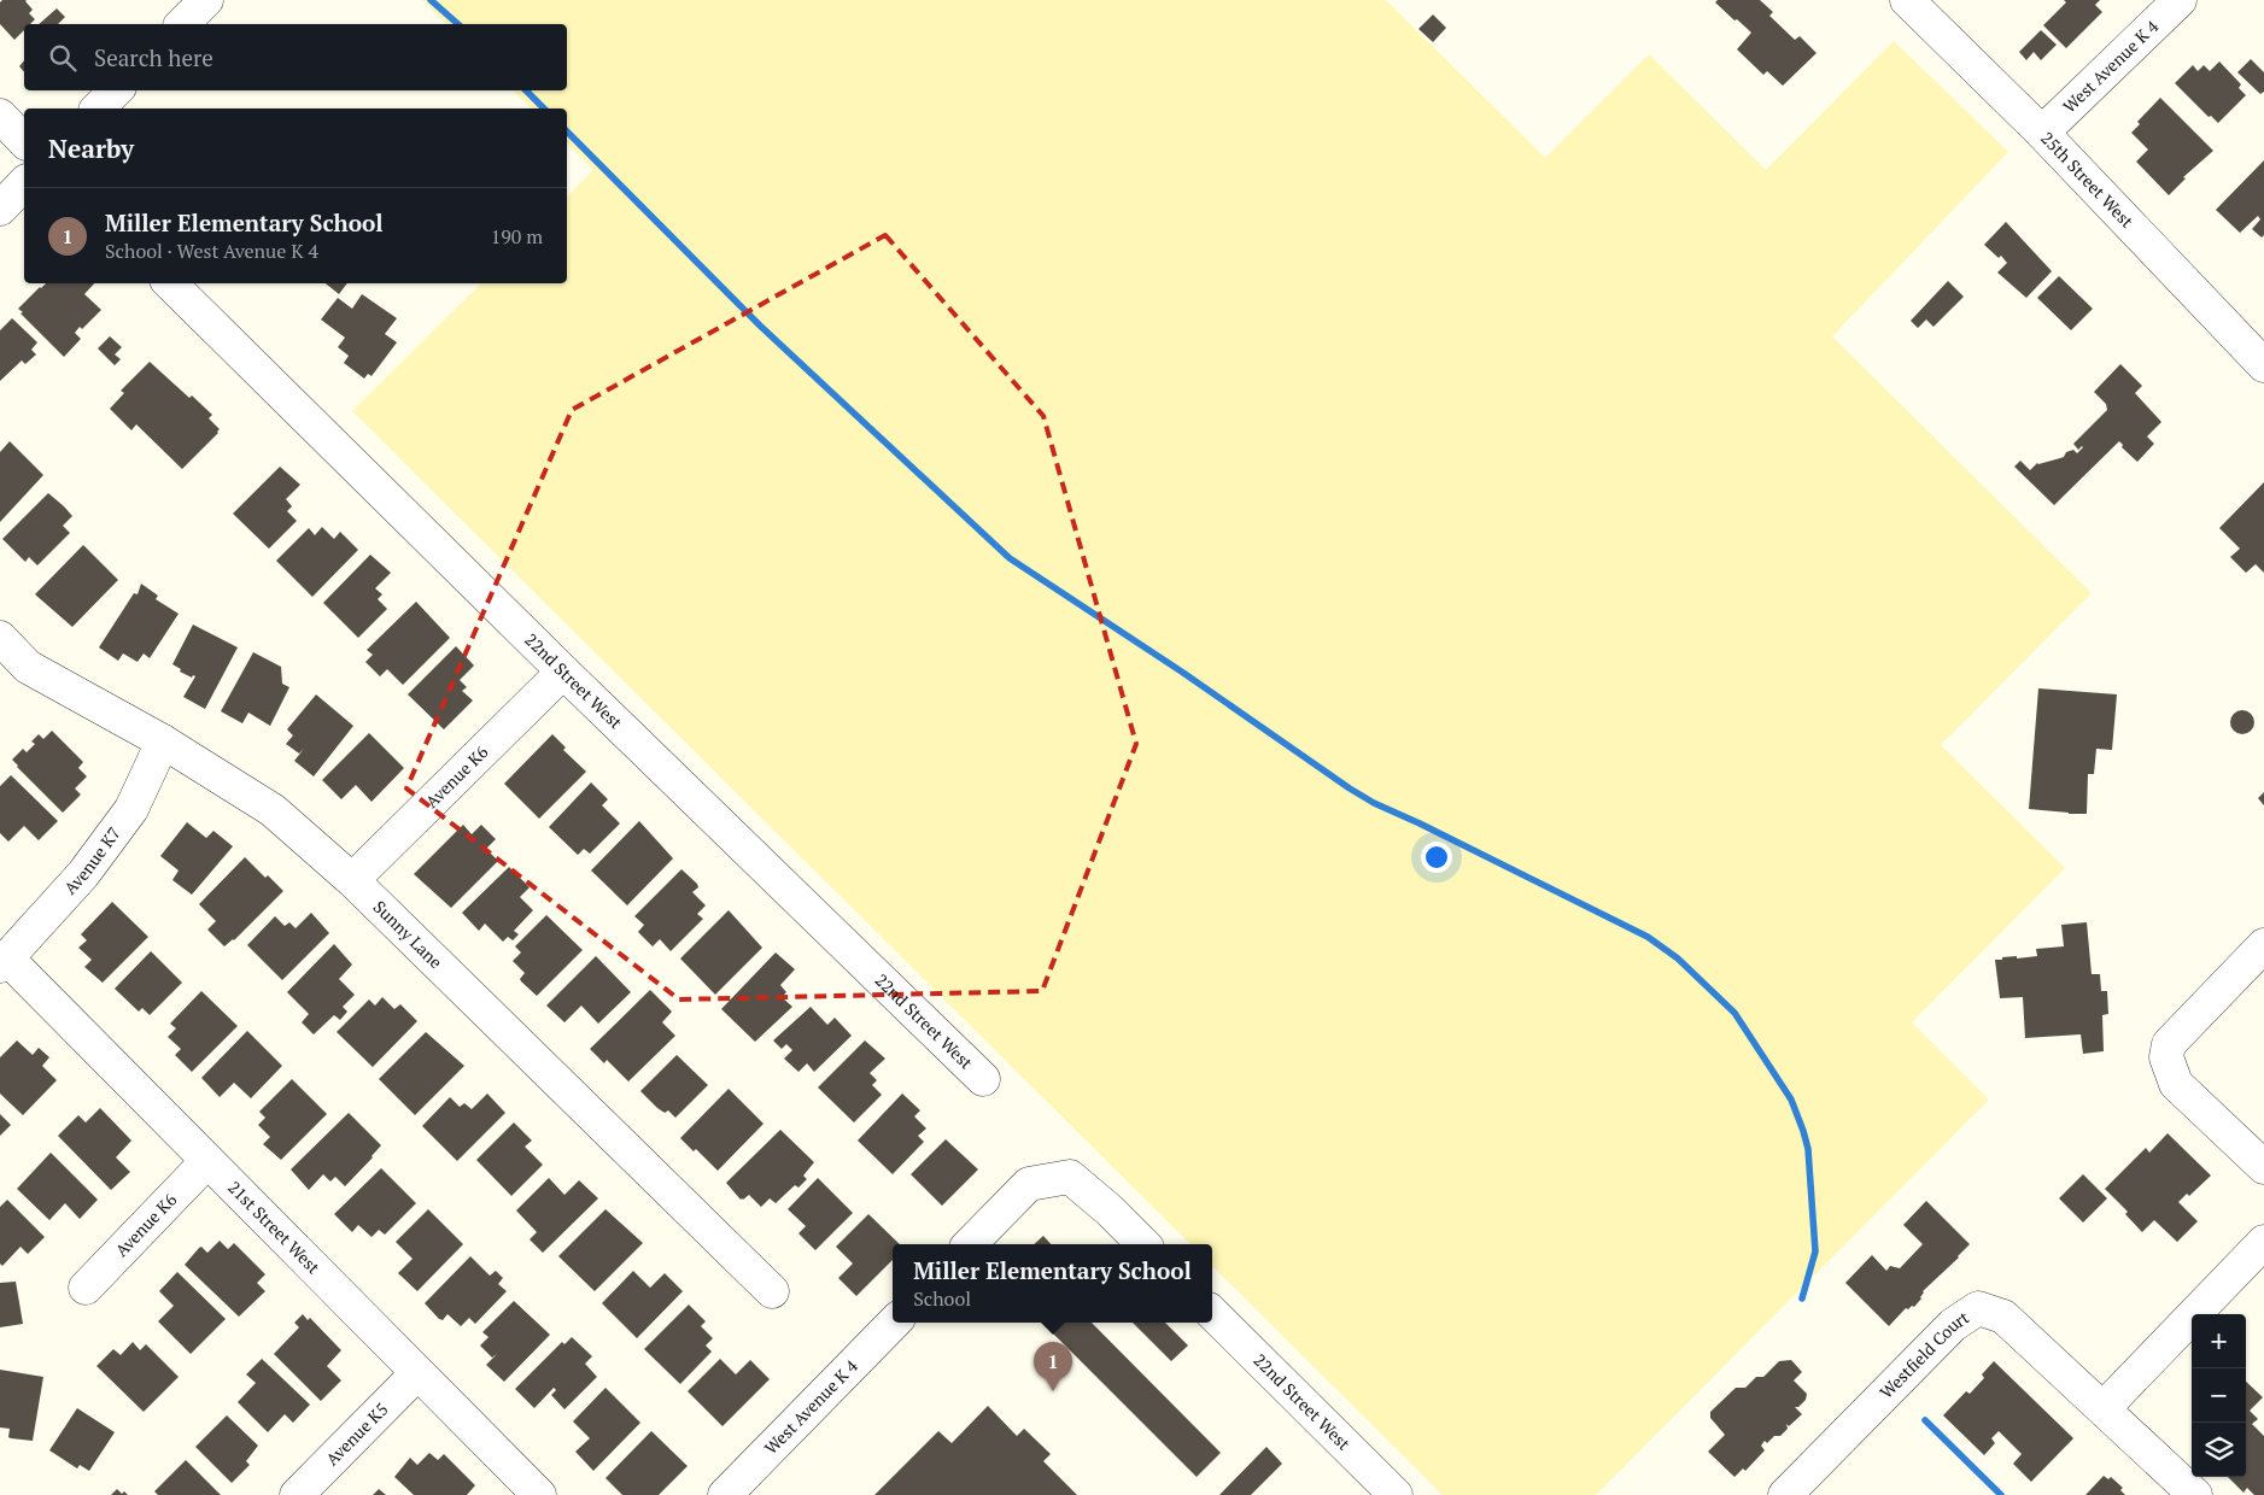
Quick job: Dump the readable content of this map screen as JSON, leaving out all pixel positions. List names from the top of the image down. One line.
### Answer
{"streets":{"street":["West Avenue K 4","25th Street West","22nd Street West","Avenue K6","Avenue K7","Sunny Lane","21st Street West","Westfield Court","Avenue K5"]},"crossings":[["West Avenue K 4","25th Street West"],["22nd Street West","Avenue K6"],["Avenue K6","Sunny Lane"],["Avenue K6","21st Street West"],["Avenue K7","Sunny Lane"],["Avenue K7","21st Street West"],["21st Street West","Avenue K5"]],"page":{"search":"Search here","heading":"Nearby","list":[{"mark":"1","name":"Miller Elementary School","note":"School · West Avenue K 4","value":"190 m"}],"popup":["Miller Elementary School","School"],"map_buttons":["+","−"],"pins":"1"}}
